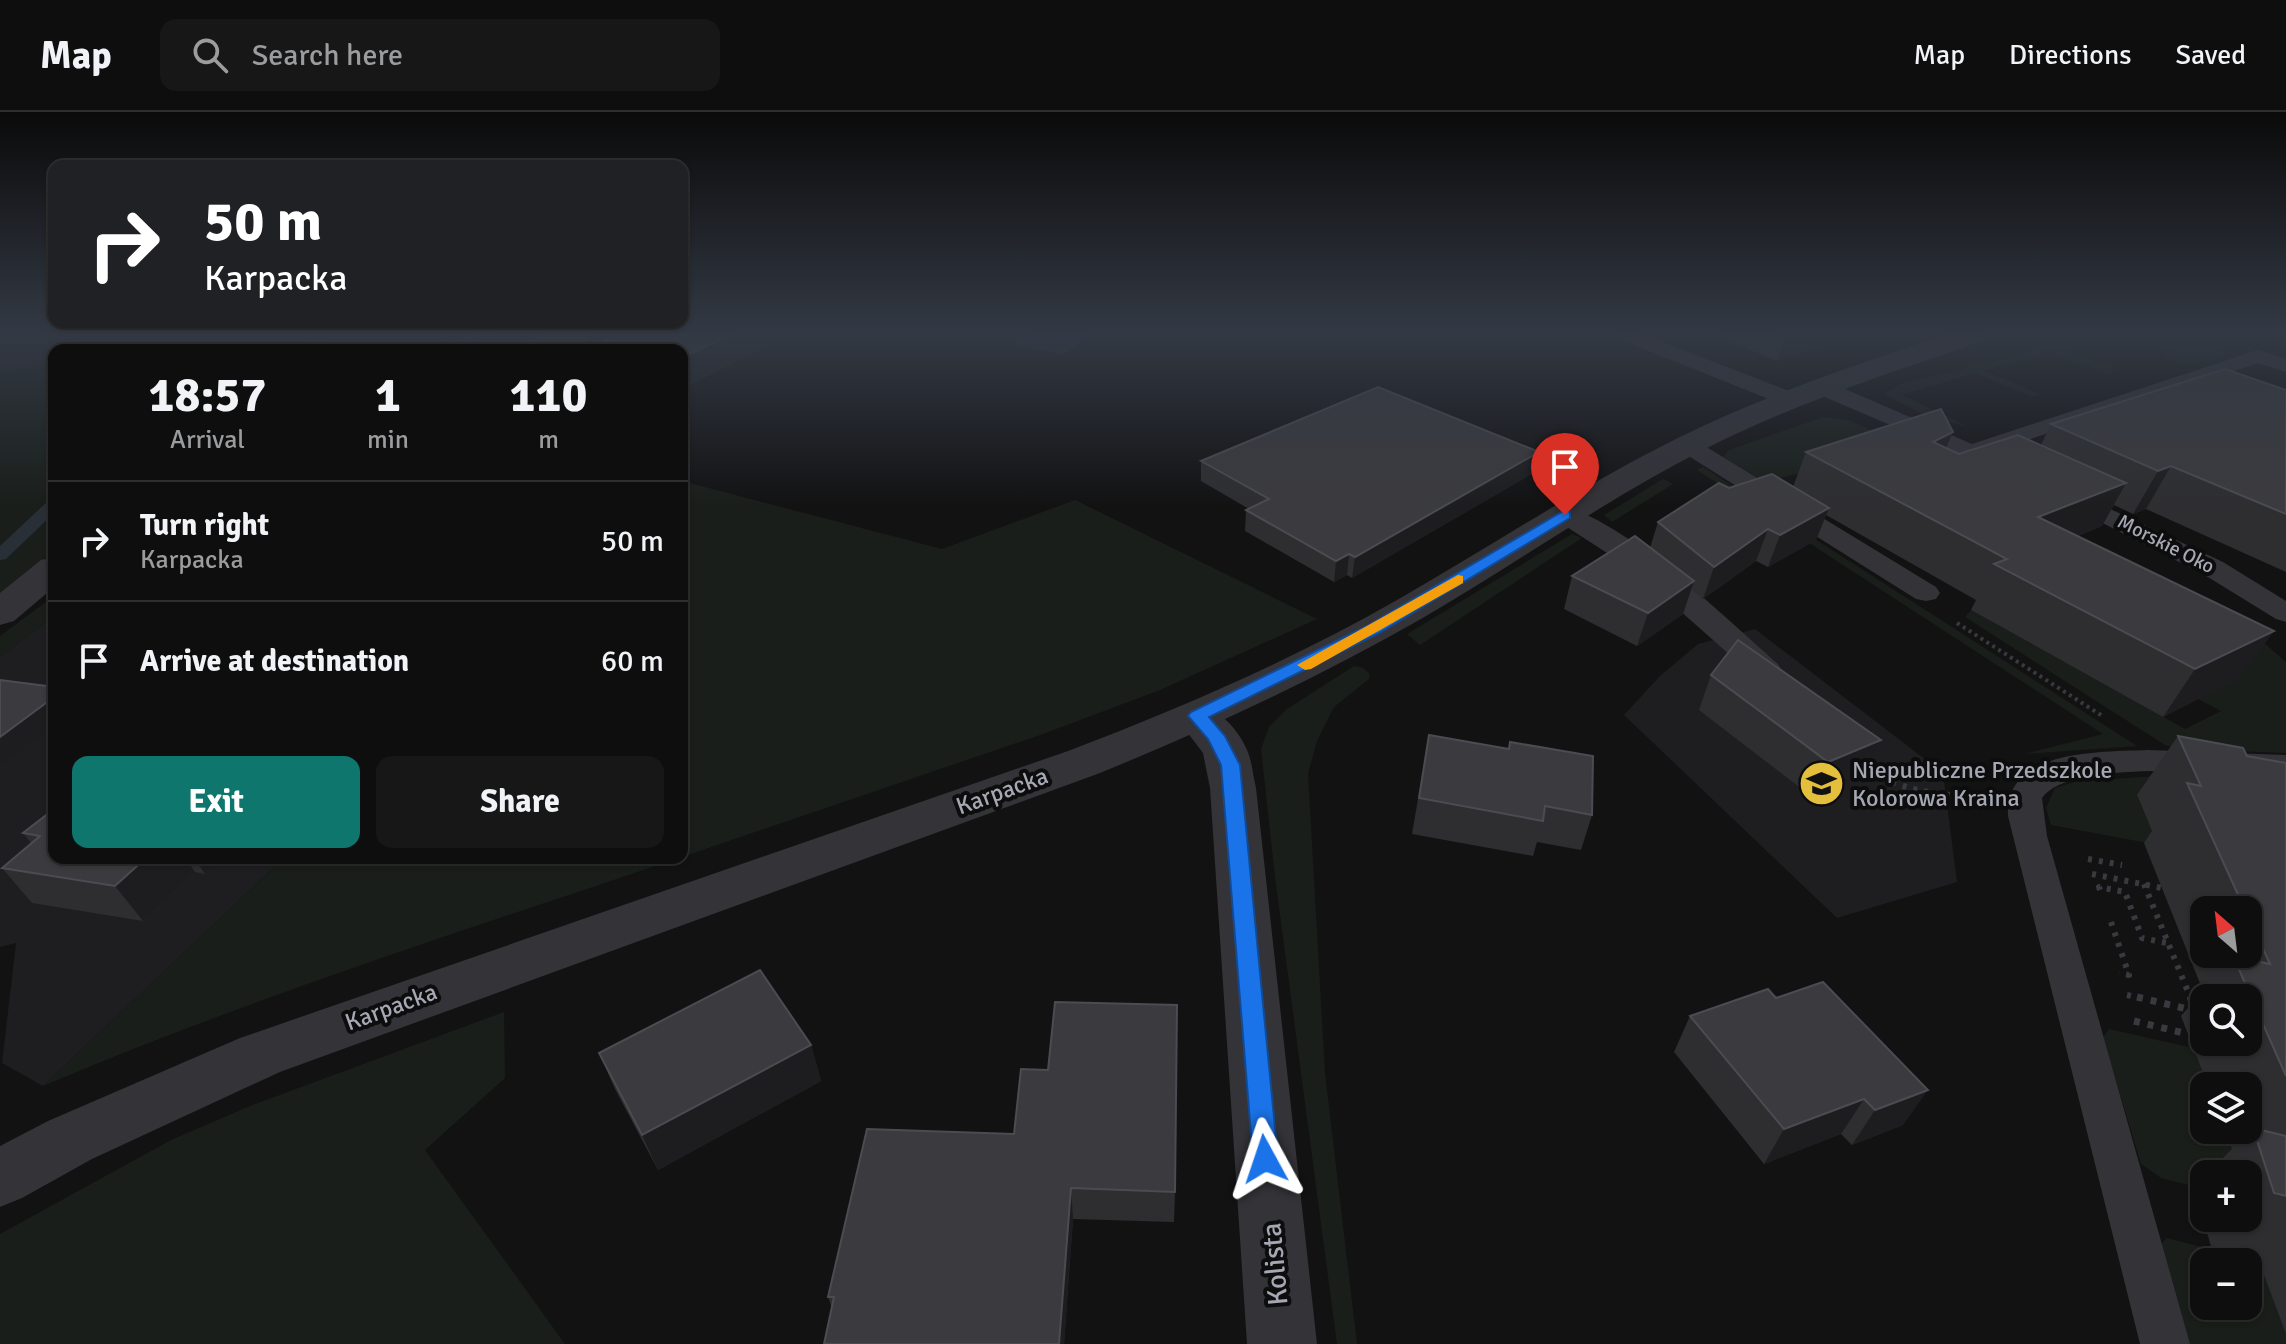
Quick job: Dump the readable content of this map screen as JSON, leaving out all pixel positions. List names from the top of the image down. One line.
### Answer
{"streets":{"street":["Karpacka","Kolista"],"lane":["Morskie Oko"]},"crossings":[["Morskie Oko","Karpacka"],["Karpacka","Kolista"]],"places":{"school or university":["Niepubliczne Przedszkole Kolorowa Kraina"]},"north":"top left","page":{"header":"Map","search":"Search here","nav":["Map","Directions","Saved"],"turn":["50 m","Karpacka"],"eta":["18:57","Arrival","1","min","110","m"],"list":[{"name":"Turn right","note":"Karpacka","value":"50 m"},{"name":"Arrive at destination","value":"60 m"}],"buttons":["Exit","Share"],"map_buttons":["+","−"]}}
